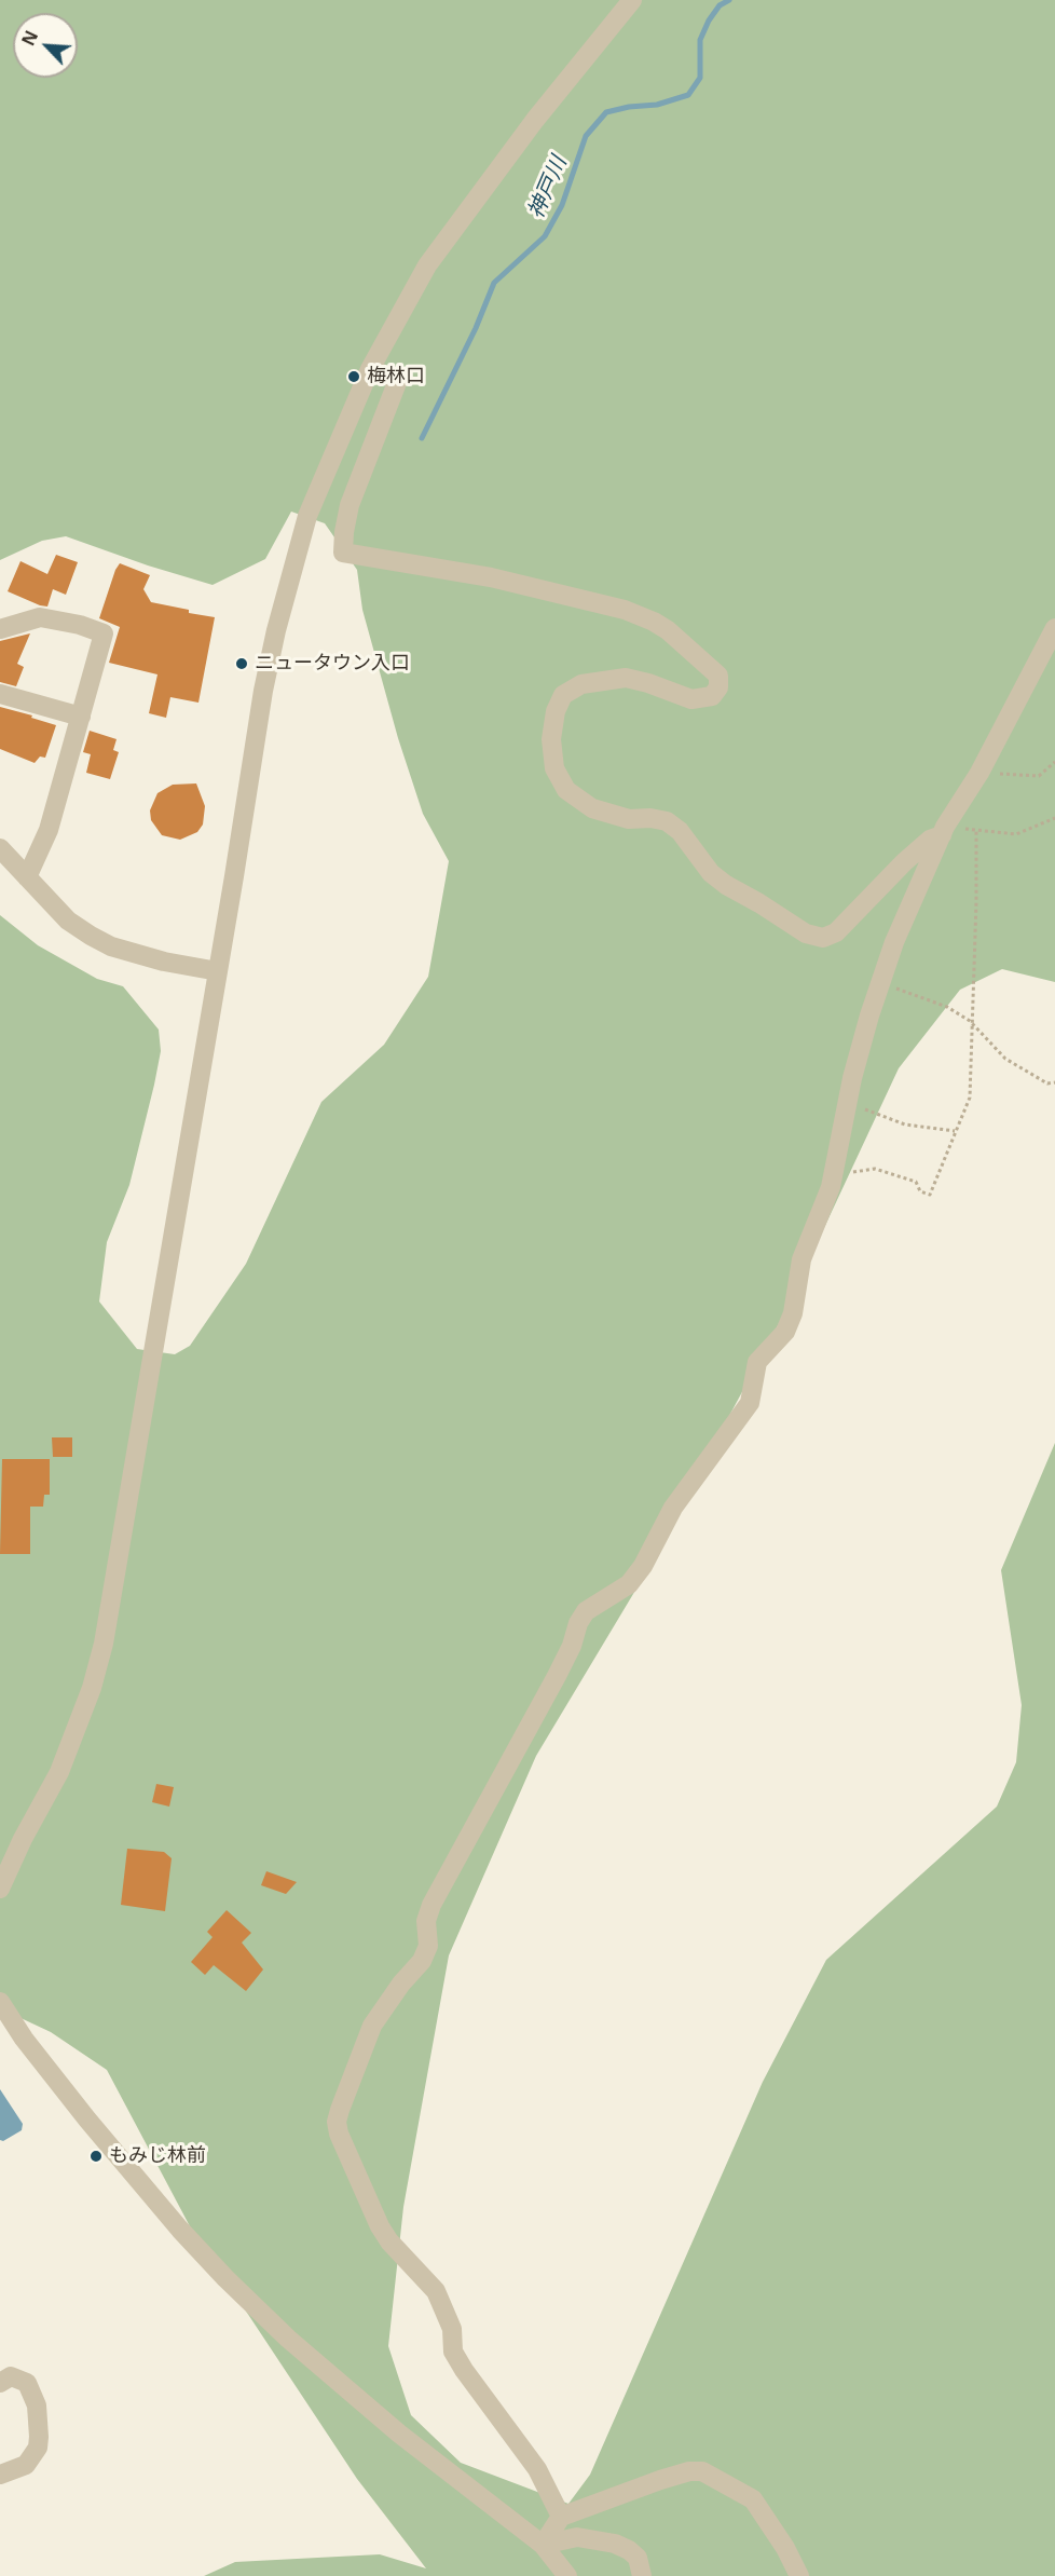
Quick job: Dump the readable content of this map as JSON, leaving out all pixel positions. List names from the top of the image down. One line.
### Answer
{"water":["神戸川"],"places":["梅林口","ニュータウン入口","もみじ林前"],"north":"top left"}
